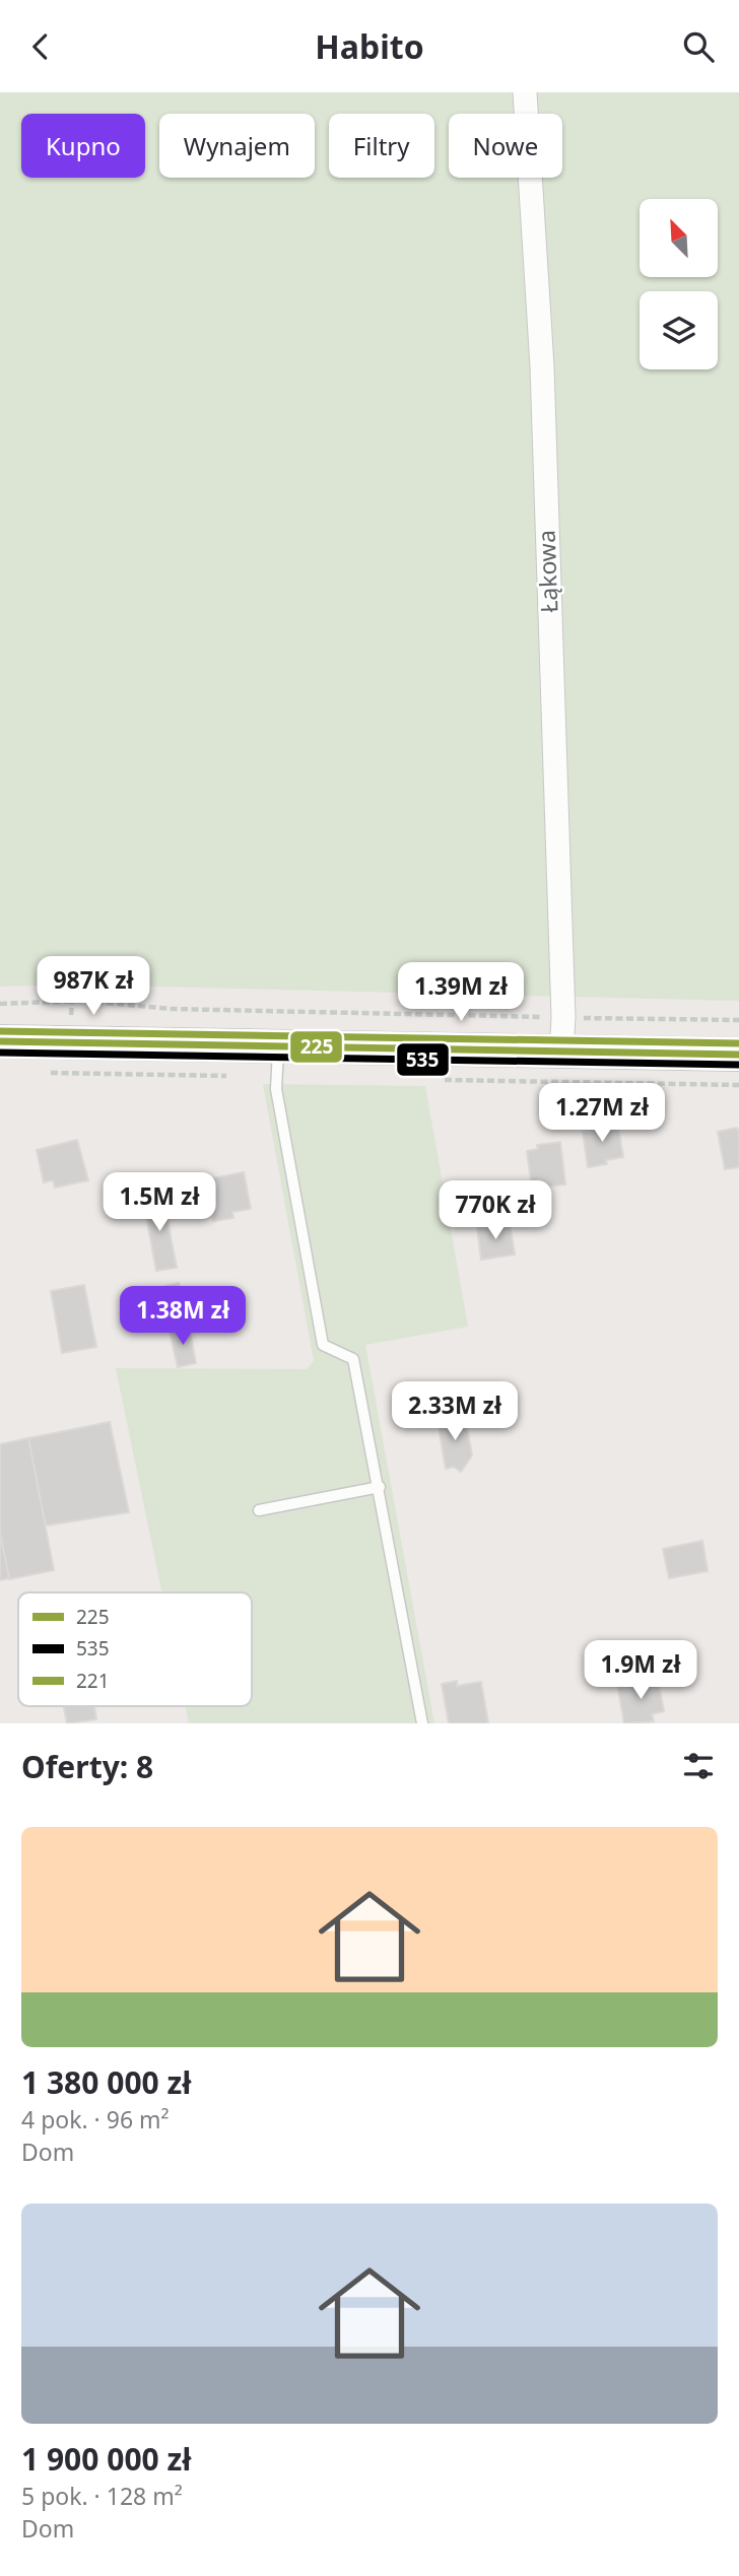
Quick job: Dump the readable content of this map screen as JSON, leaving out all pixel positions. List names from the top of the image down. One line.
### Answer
{"streets":{"street":["Łąkowa"]},"lines":["transit line 221","transit line 225","transit line 535"],"legend":["225","535","221"],"north":"top left","page":{"header":"Habito","chip":["Kupno","Wynajem","Filtry","Nowe"],"price":["987K zł","1.39M zł","1.27M zł","1.5M zł","770K zł","1.38M zł","2.33M zł","1.9M zł"],"heading":"Oferty: 8","list":[{"name":"1 380 000 zł","note":"4 pok. · 96 m² · Dom"},{"name":"1 900 000 zł","note":"5 pok. · 128 m² · Dom"}]}}
